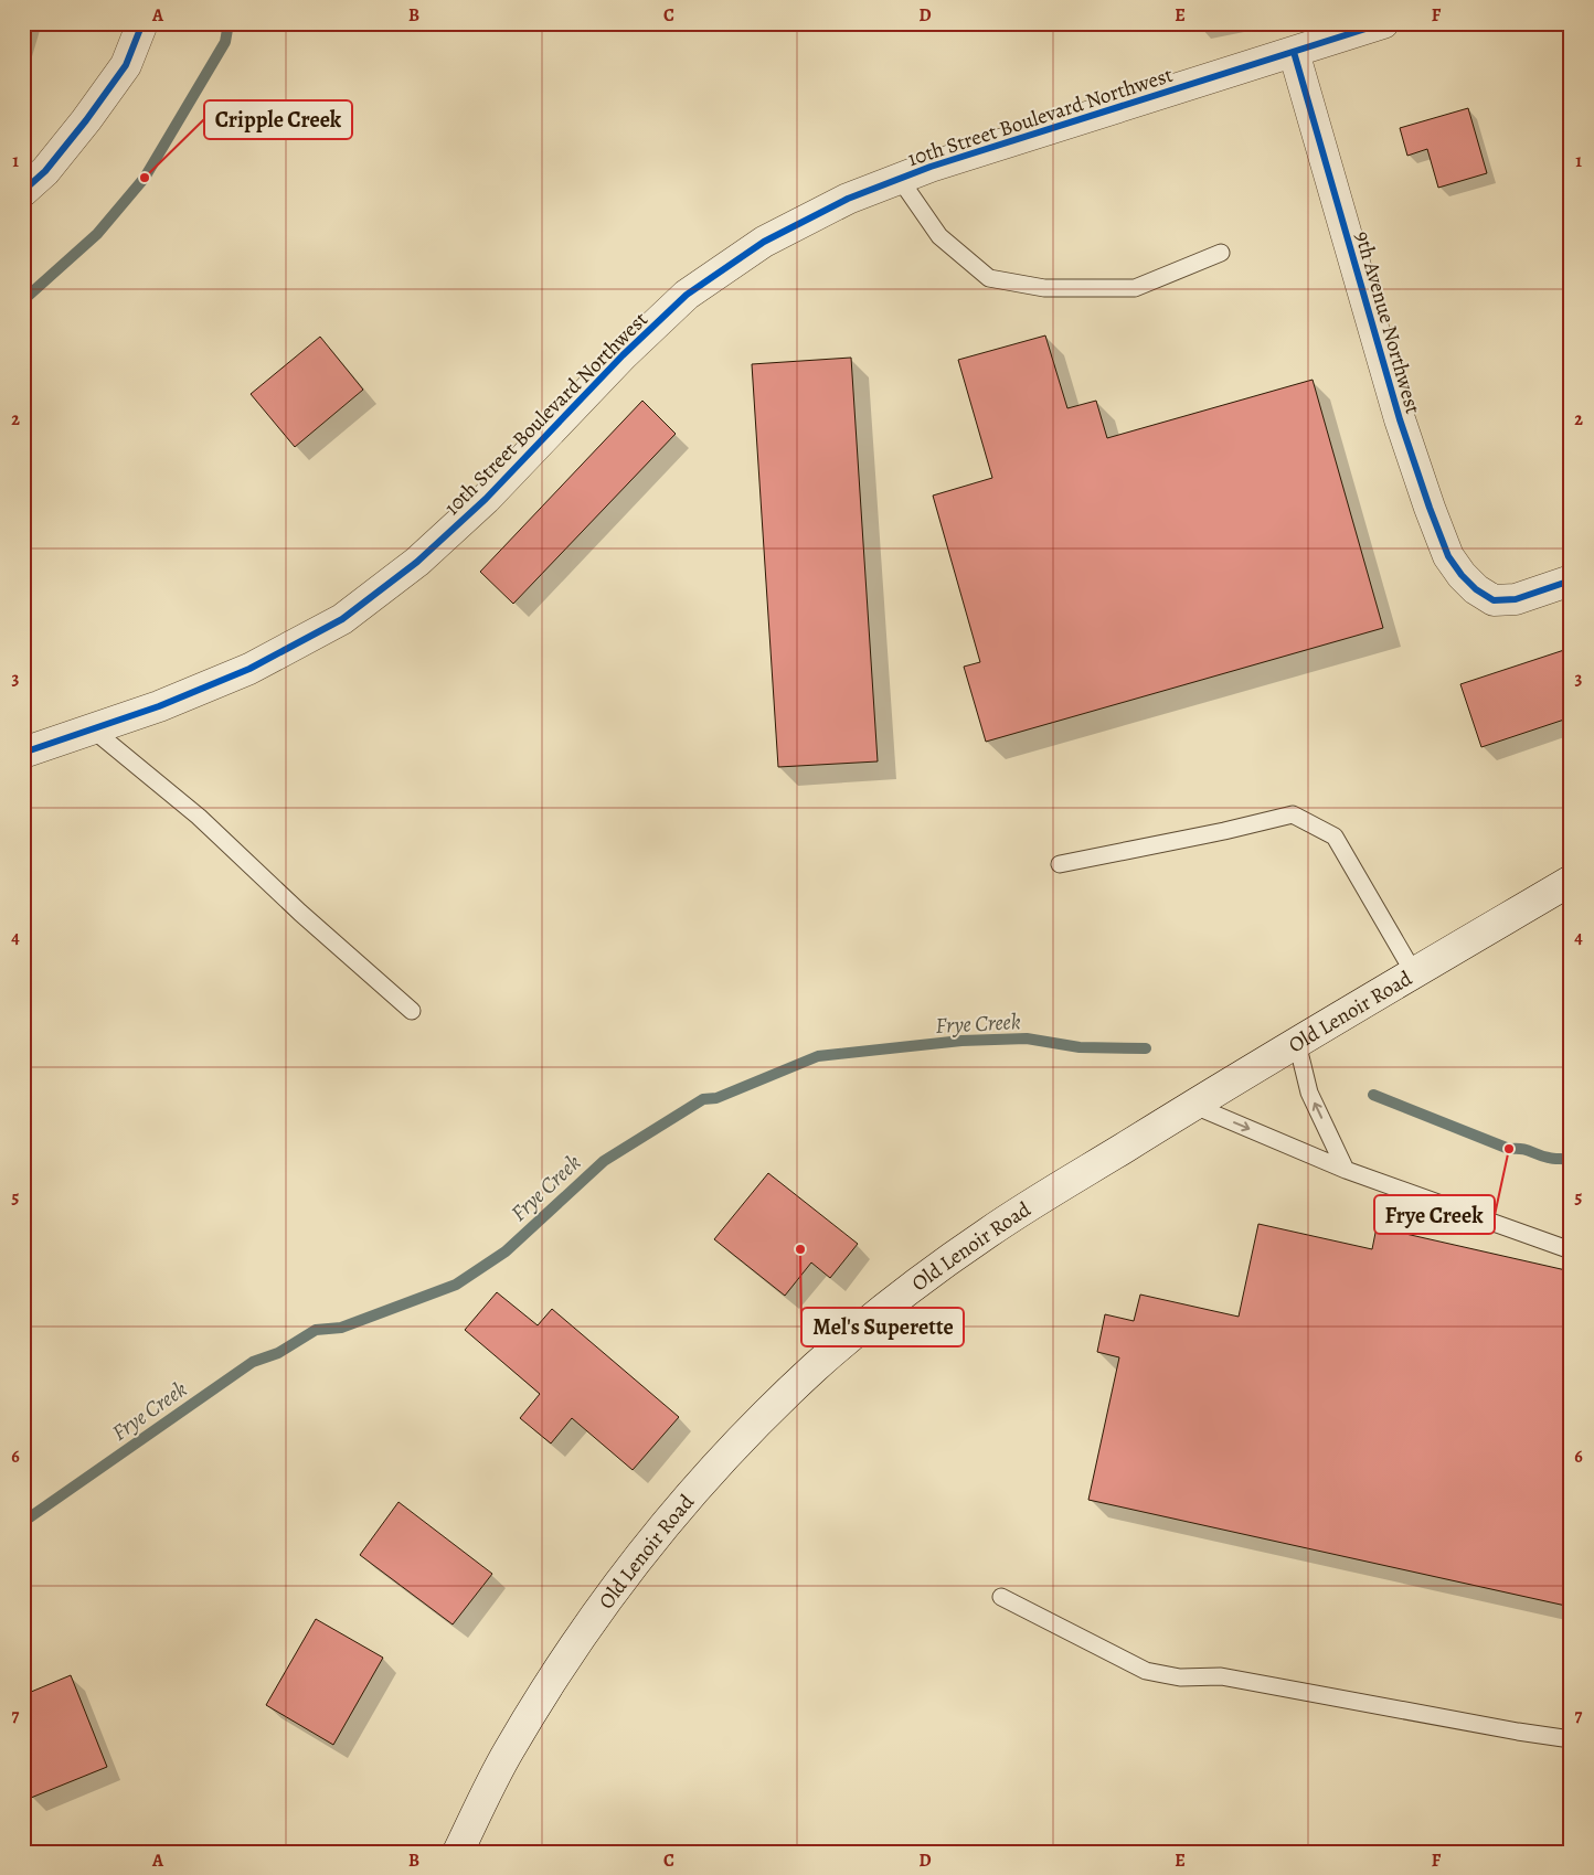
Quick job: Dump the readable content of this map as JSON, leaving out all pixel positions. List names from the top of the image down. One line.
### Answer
{"streets":{"street":["10th Street Boulevard Northwest","9th Avenue Northwest","Old Lenoir Road"]},"crossings":[["10th Street Boulevard Northwest","9th Avenue Northwest"]],"water":["Frye Creek"],"places":["Cripple Creek","Frye Creek","Mel's Superette"],"grid":{"columns":["A","B","C","D","E","F"],"rows":["1","2","3","4","5","6","7"]}}
